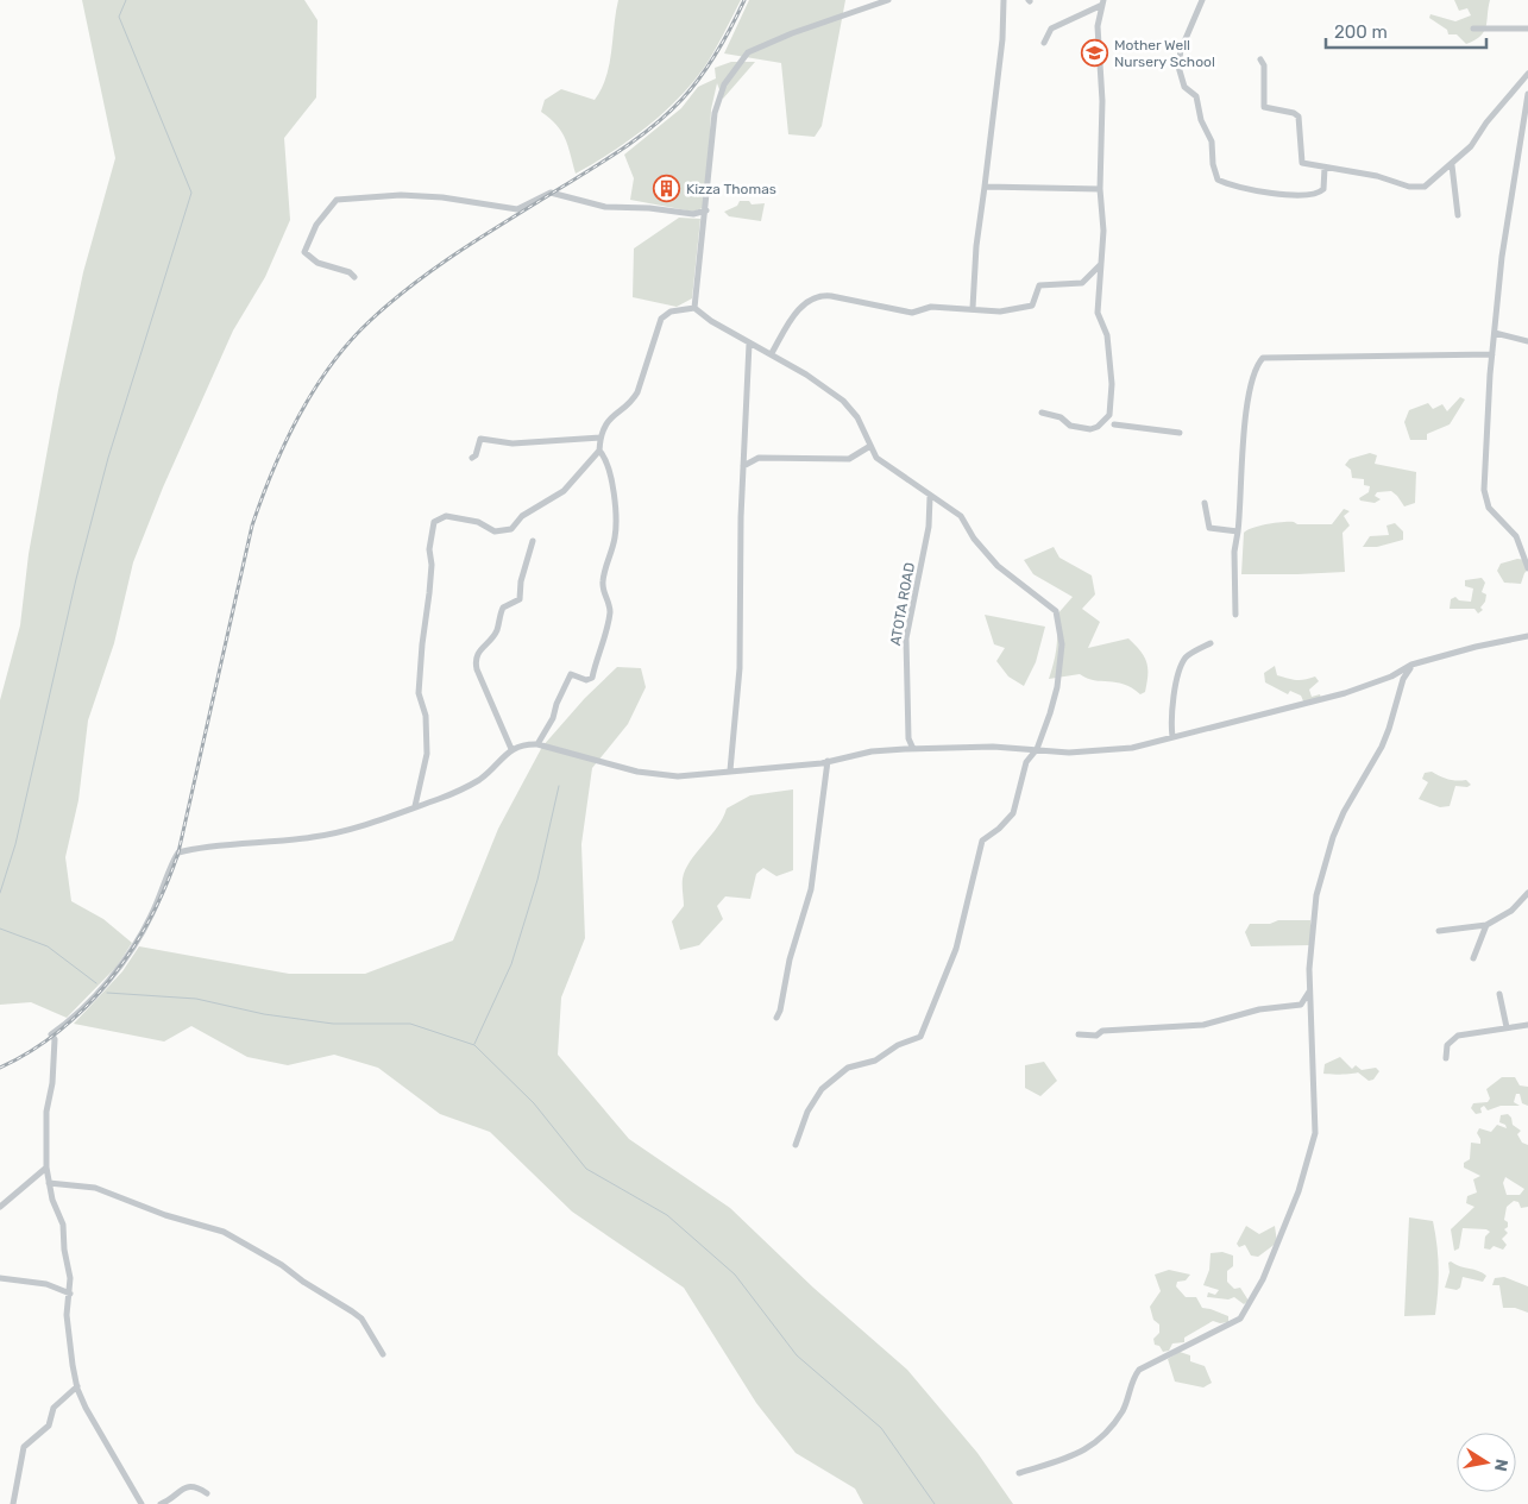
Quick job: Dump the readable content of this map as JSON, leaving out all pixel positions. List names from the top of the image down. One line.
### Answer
{"streets":{"street":["ATOTA ROAD"]},"places":{"school or university":["Mother Well Nursery School"],"building":["Kizza Thomas"]},"scale_bar":"200 m","north":"right"}
